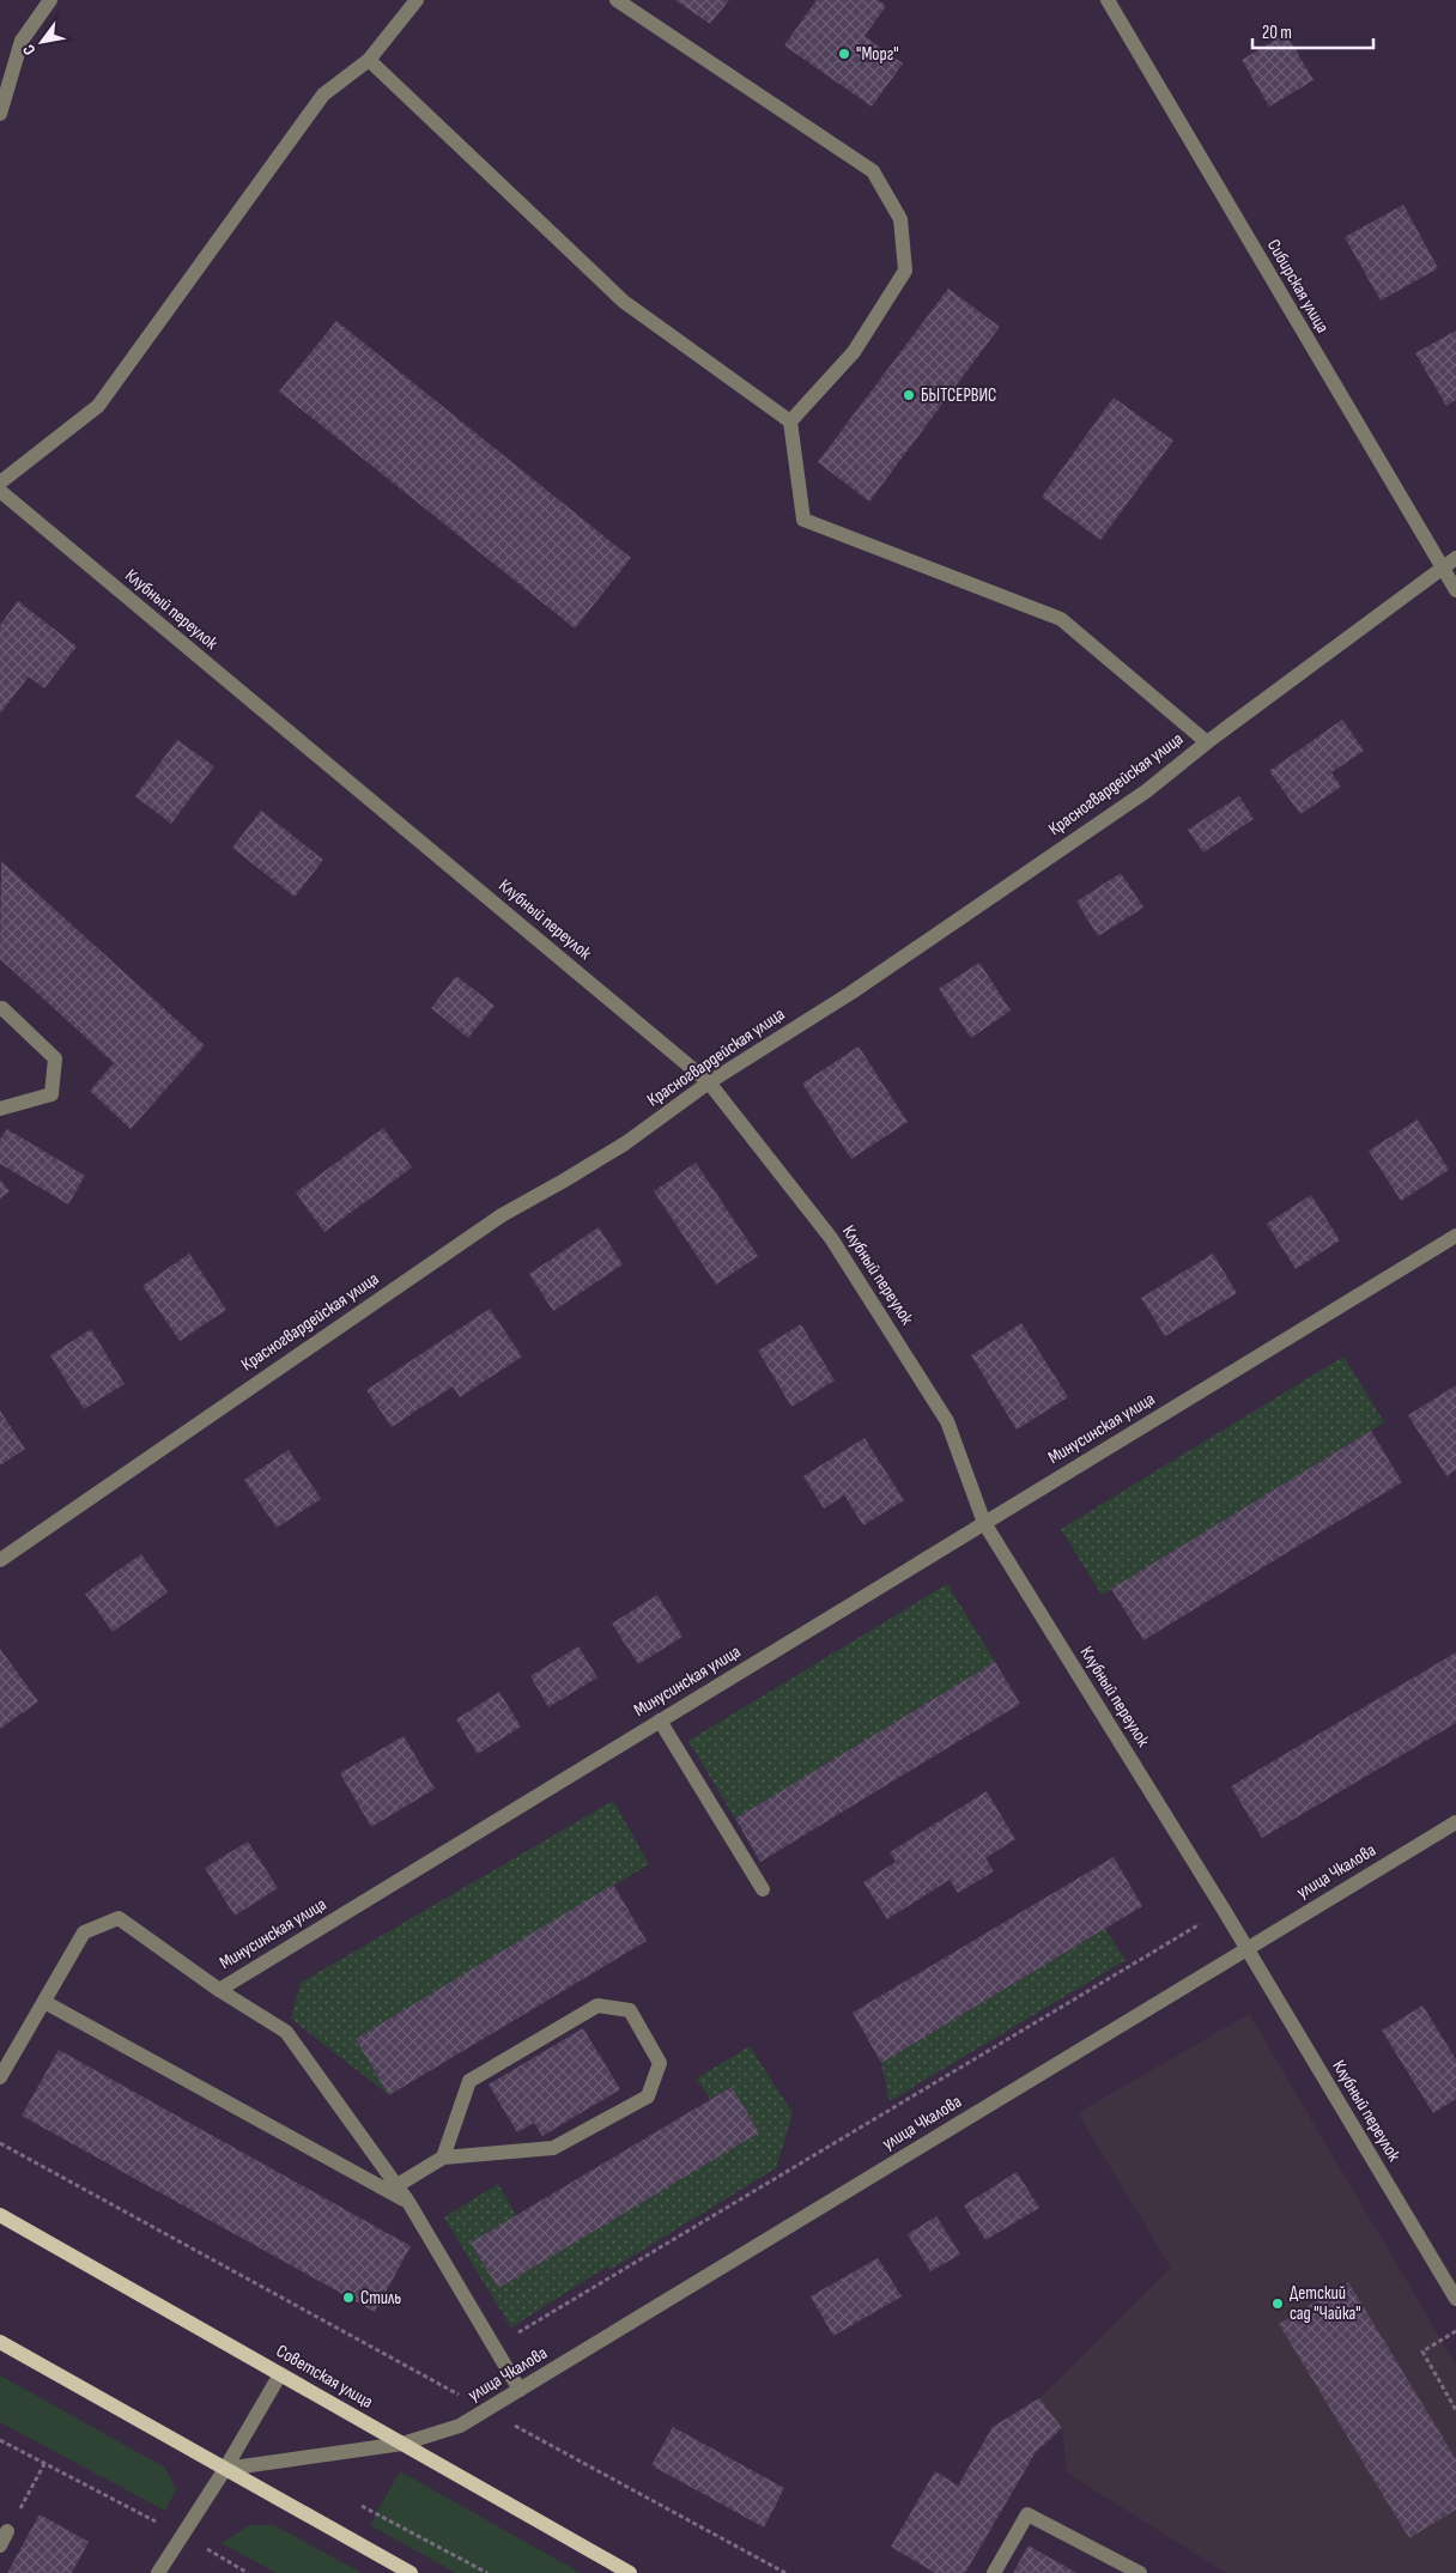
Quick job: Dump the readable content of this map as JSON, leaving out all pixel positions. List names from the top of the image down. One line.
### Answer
{"streets":{"main road":["Советская улица"],"street":["Сибирская улица","Клубный переулок","Красногвардейская улица","Минусинская улица","улица Чкалова"]},"crossings":[["Сибирская улица","Красногвардейская улица"],["Клубный переулок","Красногвардейская улица"],["Клубный переулок","Минусинская улица"],["Клубный переулок","улица Чкалова"],["улица Чкалова","Советская улица"]],"places":["\"Морг\"","БЫТСЕРВИС","Стиль","Детский сад \"Чайка\""],"scale_bar":"20 m","north":"bottom left"}
